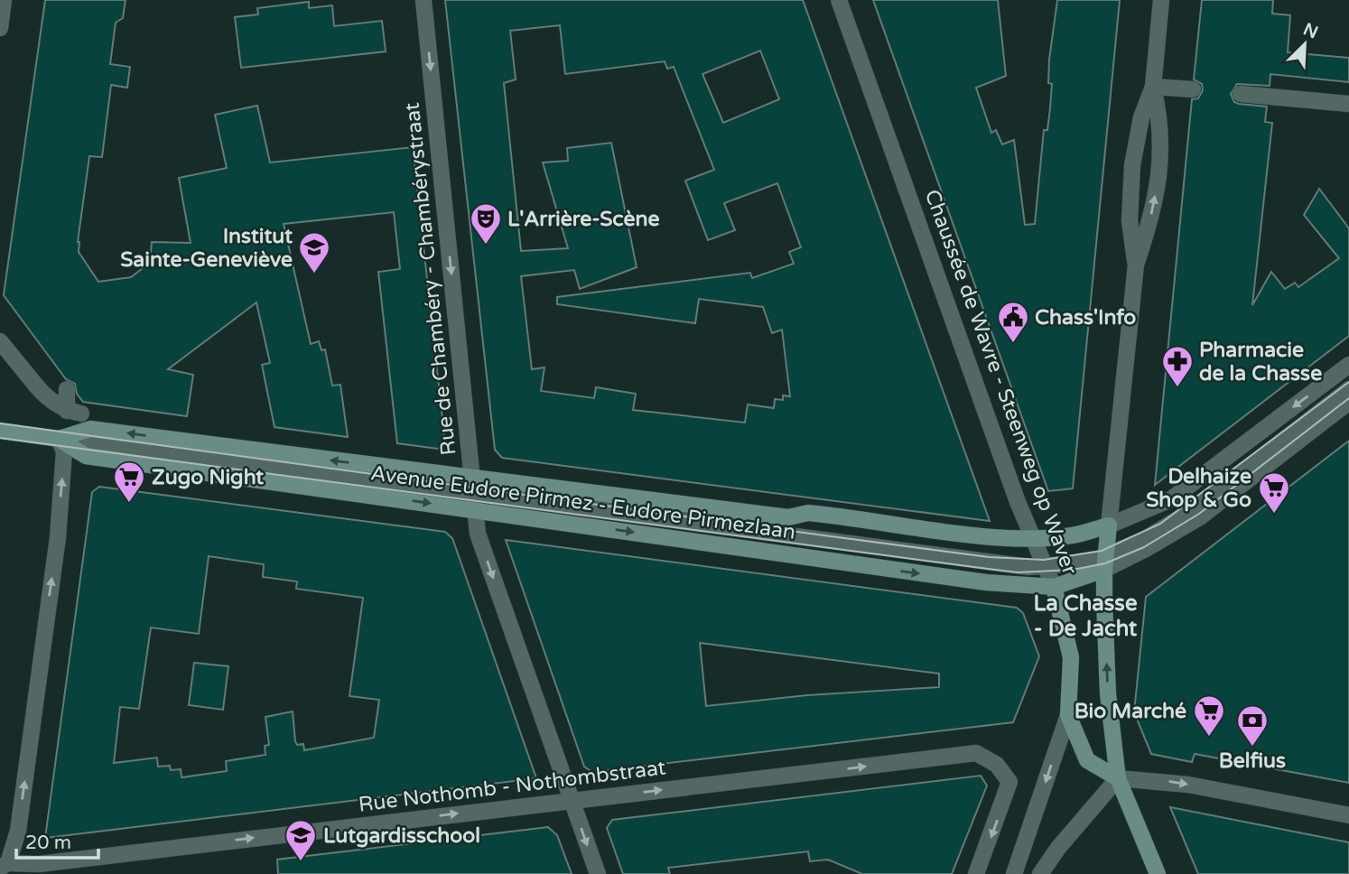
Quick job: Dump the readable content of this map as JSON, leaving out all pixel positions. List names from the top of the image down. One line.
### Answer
{"streets":{"main road":["Chaussée de Wavre - Steenweg op Waver","Avenue Eudore Pirmez - Eudore Pirmezlaan"],"street":["Rue de Chambéry - Chambérystraat","Rue Nothomb - Nothombstraat"]},"crossings":[["Rue de Chambéry - Chambérystraat","Avenue Eudore Pirmez - Eudore Pirmezlaan"],["Rue de Chambéry - Chambérystraat","Rue Nothomb - Nothombstraat"],["Chaussée de Wavre - Steenweg op Waver","Avenue Eudore Pirmez - Eudore Pirmezlaan"]],"one_way":["Rue de Chambéry - Chambérystraat","Rue Nothomb - Nothombstraat"],"districts":["La Chasse - De Jacht"],"places":{"theatre":["L'Arrière-Scène"],"school or university":["Institut Sainte-Geneviève","Lutgardisschool"],"public building":["Chass'Info"],"pharmacy":["Pharmacie de la Chasse"],"supermarket":["Zugo Night","Delhaize Shop & Go","Bio Marché"],"bank":["Belfius"]},"scale_bar":"20 m","north":"top right"}
